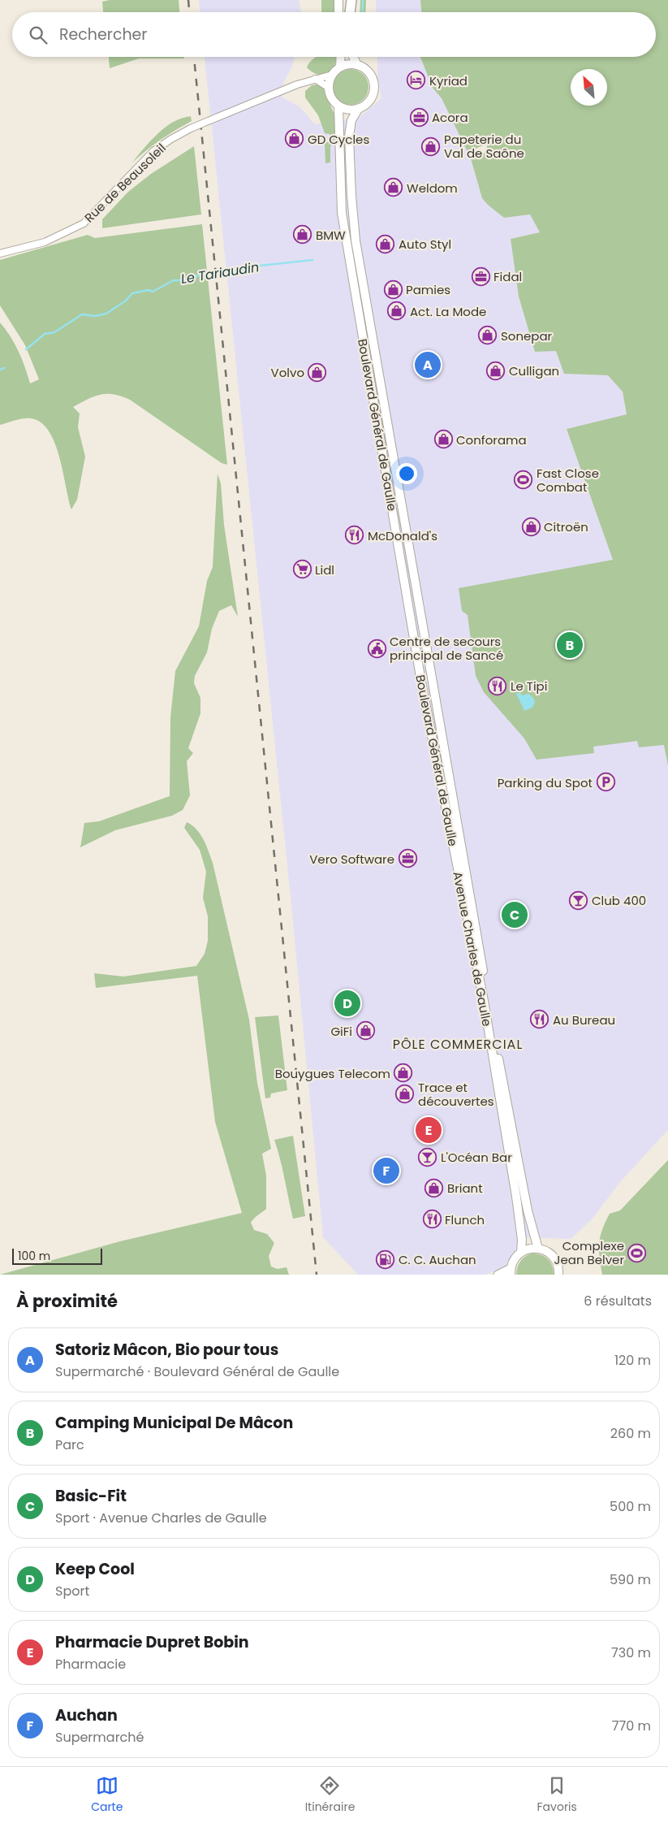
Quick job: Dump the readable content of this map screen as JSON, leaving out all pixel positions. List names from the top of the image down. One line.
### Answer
{"streets":{"main road":["Boulevard Général de Gaulle","Avenue Charles de Gaulle"],"street":["Rue de Beausoleil"]},"crossings":[["Rue de Beausoleil","Boulevard Général de Gaulle"],["Boulevard Général de Gaulle","Avenue Charles de Gaulle"]],"districts":["PÔLE COMMERCIAL"],"water":["Le Tariaudin"],"places":{"hotel":["Kyriad"],"office":["Acora","Fidal","Vero Software"],"shop":["GD Cycles","Papeterie du Val de Saône","Weldom","BMW","Auto Styl","Pamies","Act. La Mode","Sonepar","Culligan","Volvo","Conforama","Citroën","GiFi","Bouygues Telecom","Trace et découvertes","Briant"],"sports":["Fast Close Combat","Complexe Jean Belver"],"restaurant":["McDonald's","Le Tipi","Au Bureau","Flunch"],"supermarket":["Lidl"],"public building":["Centre de secours principal de Sancé"],"parking":["Parking du Spot"],"bar":["Club 400","L'Océan Bar"],"fuel station":["C. C. Auchan"]},"scale_bar":"100 m","north":"top left","page":{"search":"Rechercher","pins":["A","B","C","D","E","F"],"scale":"100 m","heading":["À proximité","6 résultats"],"list":[{"mark":"A","name":"Satoriz Mâcon, Bio pour tous","note":"Supermarché · Boulevard Général de Gaulle","value":"120 m"},{"mark":"B","name":"Camping Municipal De Mâcon","note":"Parc","value":"260 m"},{"mark":"C","name":"Basic-Fit","note":"Sport · Avenue Charles de Gaulle","value":"500 m"},{"mark":"D","name":"Keep Cool","note":"Sport","value":"590 m"},{"mark":"E","name":"Pharmacie Dupret Bobin","note":"Pharmacie","value":"730 m"},{"mark":"F","name":"Auchan","note":"Supermarché","value":"770 m"}],"nav":["Carte","Itinéraire","Favoris"]}}
